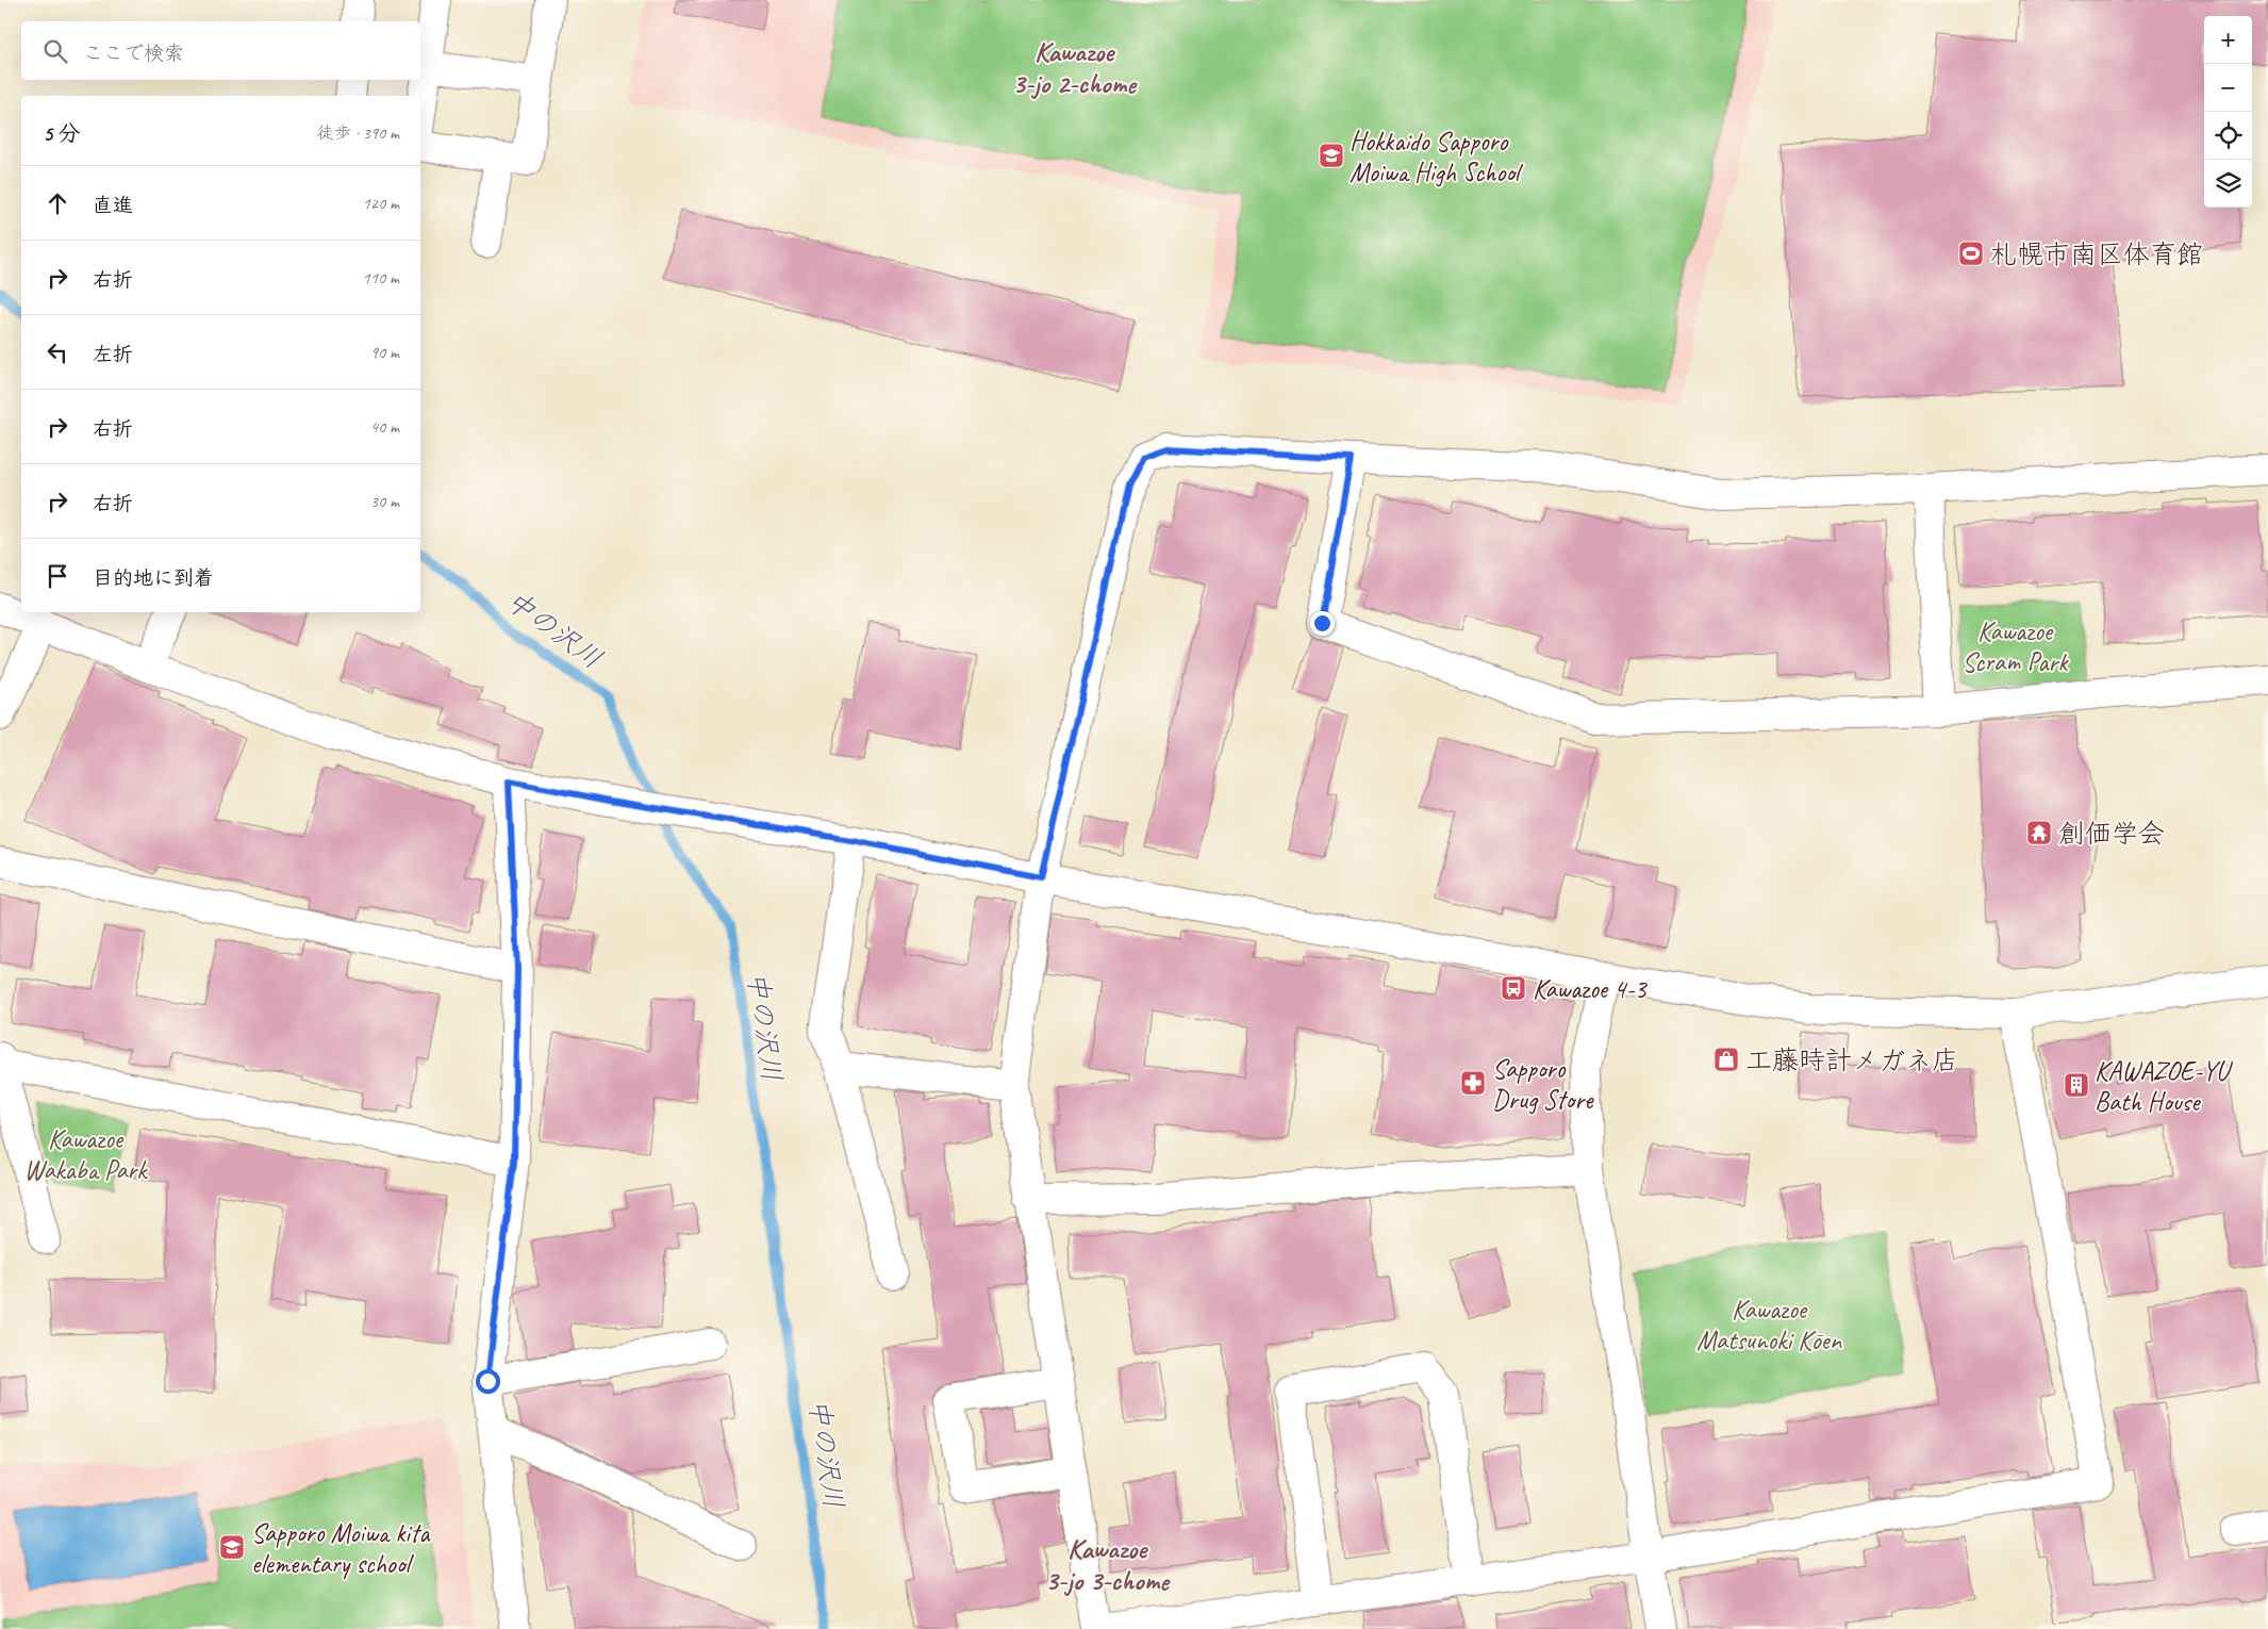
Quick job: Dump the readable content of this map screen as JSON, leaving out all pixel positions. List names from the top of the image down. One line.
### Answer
{"districts":["Kawazoe 3-jo 2-chome","Kawazoe 3-jo 3-chome"],"water":["中の沢川"],"parks":["Kawazoe Scram Park","Kawazoe Wakaba Park","Kawazoe Matsunoki Kōen"],"places":{"school or university":["Hokkaido Sapporo Moiwa High School","Sapporo Moiwa kita elementary school"],"sports":["札幌市南区体育館"],"temple":["創価学会"],"bus stop":["Kawazoe 4-3"],"shop":["工藤時計メガネ店"],"pharmacy":["Sapporo Drug Store"],"building":["KAWAZOE-YU Bath House"]},"page":{"map_buttons":["+","−"],"search":"ここで検索","heading":["5 分","徒歩 · 390 m"],"list":[["直進","120 m"],["右折","110 m"],["左折","90 m"],["右折","40 m"],["右折","30 m"],"目的地に到着"]}}
